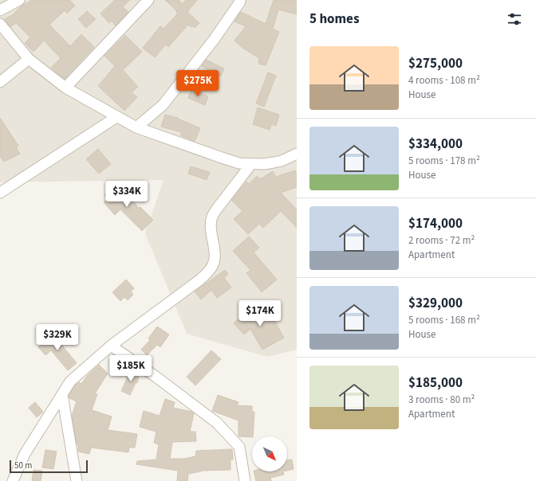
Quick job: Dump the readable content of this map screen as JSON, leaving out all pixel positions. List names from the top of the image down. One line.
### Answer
{"scale_bar":"50 m","north":"bottom right","page":{"heading":"5 homes","list":[{"name":"$275,000","note":"4 rooms · 108 m² · House"},{"name":"$334,000","note":"5 rooms · 178 m² · House"},{"name":"$174,000","note":"2 rooms · 72 m² · Apartment"},{"name":"$329,000","note":"5 rooms · 168 m² · House"},{"name":"$185,000","note":"3 rooms · 80 m² · Apartment"}],"price":["$275K","$334K","$174K","$329K","$185K"],"scale":"50 m"}}
